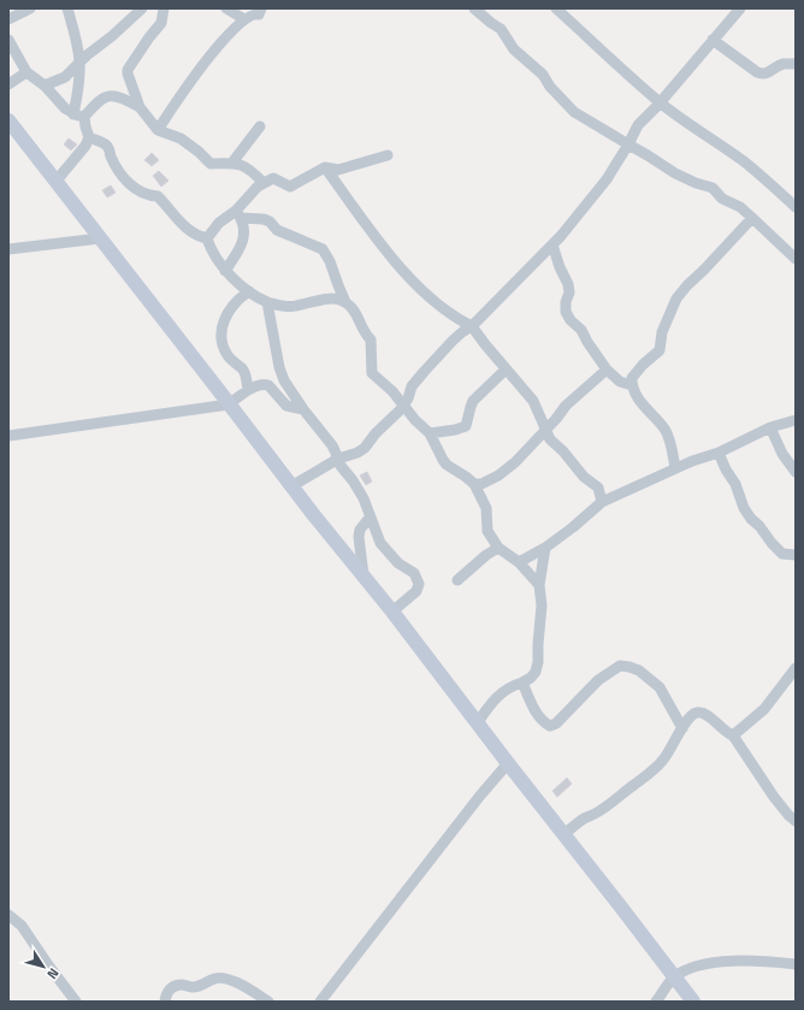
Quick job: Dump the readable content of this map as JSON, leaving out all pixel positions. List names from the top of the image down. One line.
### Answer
{"north":"bottom right"}
